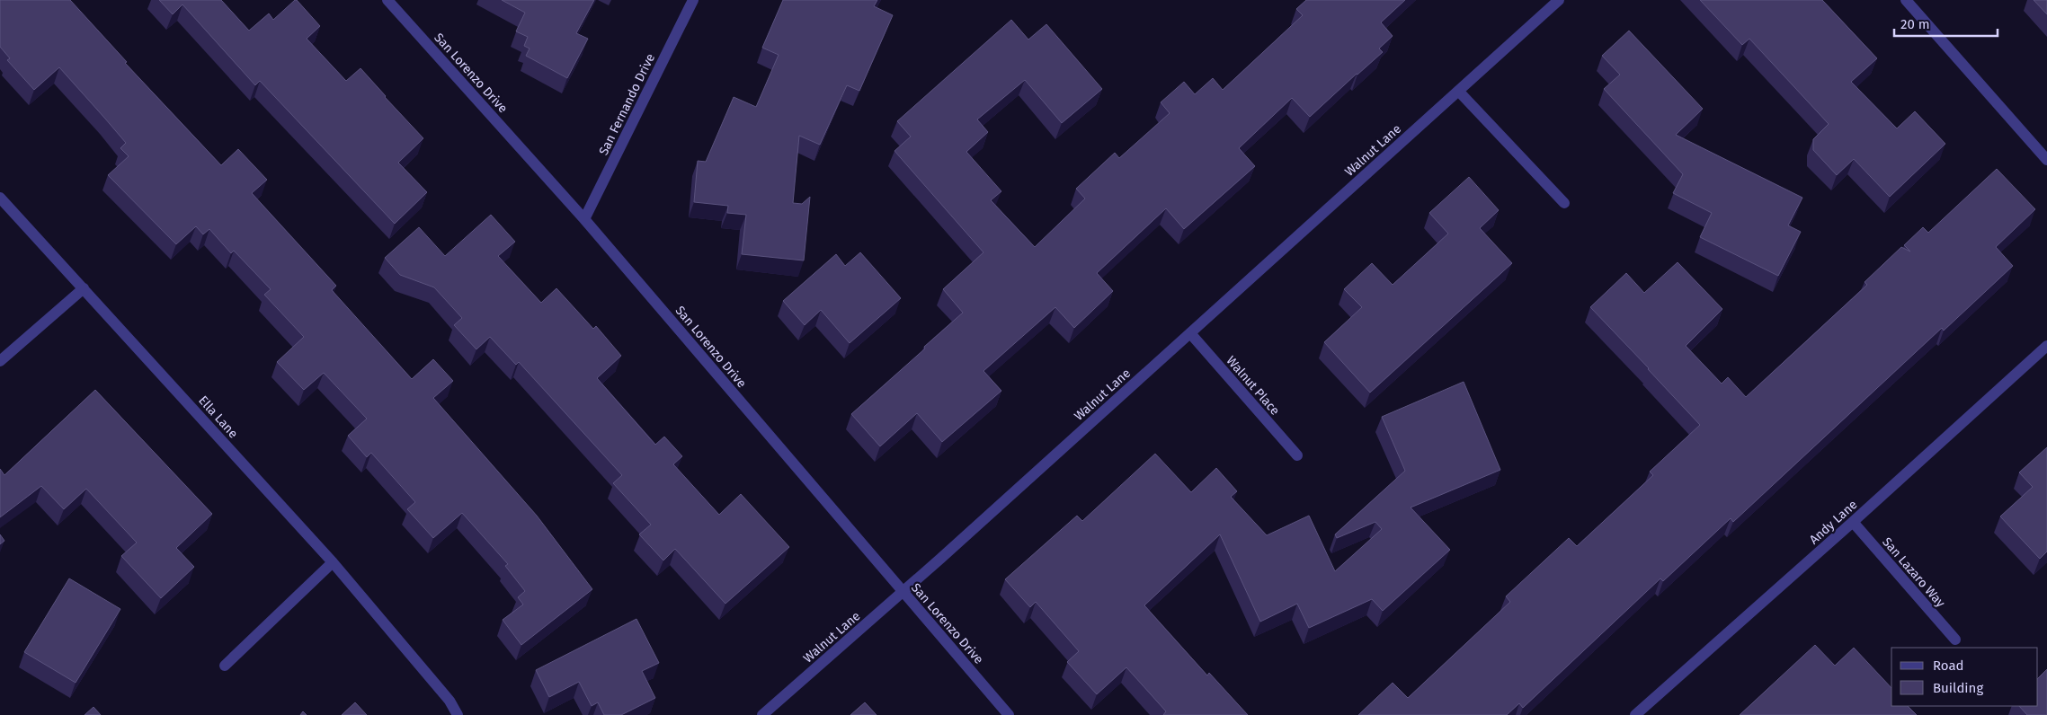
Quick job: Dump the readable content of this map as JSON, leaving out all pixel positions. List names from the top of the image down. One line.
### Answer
{"streets":{"street":["San Lorenzo Drive","San Fernando Drive","Walnut Lane","Walnut Place","Ella Lane","Andy Lane","San Lazaro Way"]},"crossings":[["San Lorenzo Drive","San Fernando Drive"],["San Lorenzo Drive","Walnut Lane"],["Walnut Lane","Walnut Place"],["Andy Lane","San Lazaro Way"]],"legend":["Road","Building"],"scale_bar":"20 m"}
